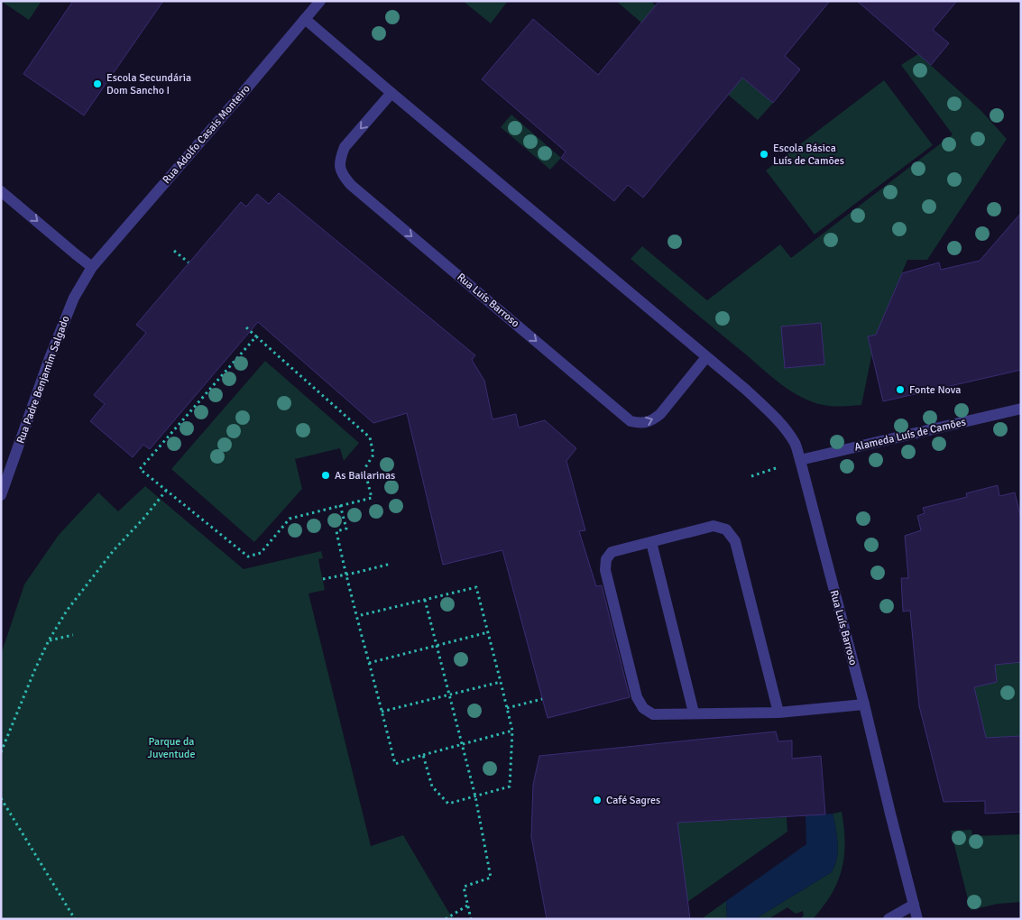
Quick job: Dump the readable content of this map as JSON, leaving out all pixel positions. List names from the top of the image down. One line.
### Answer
{"streets":{"street":["Rua Adolfo Casais Monteiro","Rua Luís Barroso","Rua Padre Benjamim Salgado","Alameda Luís de Camões"]},"crossings":[["Rua Adolfo Casais Monteiro","Rua Luís Barroso"],["Rua Adolfo Casais Monteiro","Rua Padre Benjamim Salgado"],["Rua Luís Barroso","Alameda Luís de Camões"]],"parks":["Parque da Juventude"],"places":["Escola Secundária Dom Sancho I","Escola Básica Luís de Camões","Fonte Nova","As Bailarinas","Café Sagres"]}
